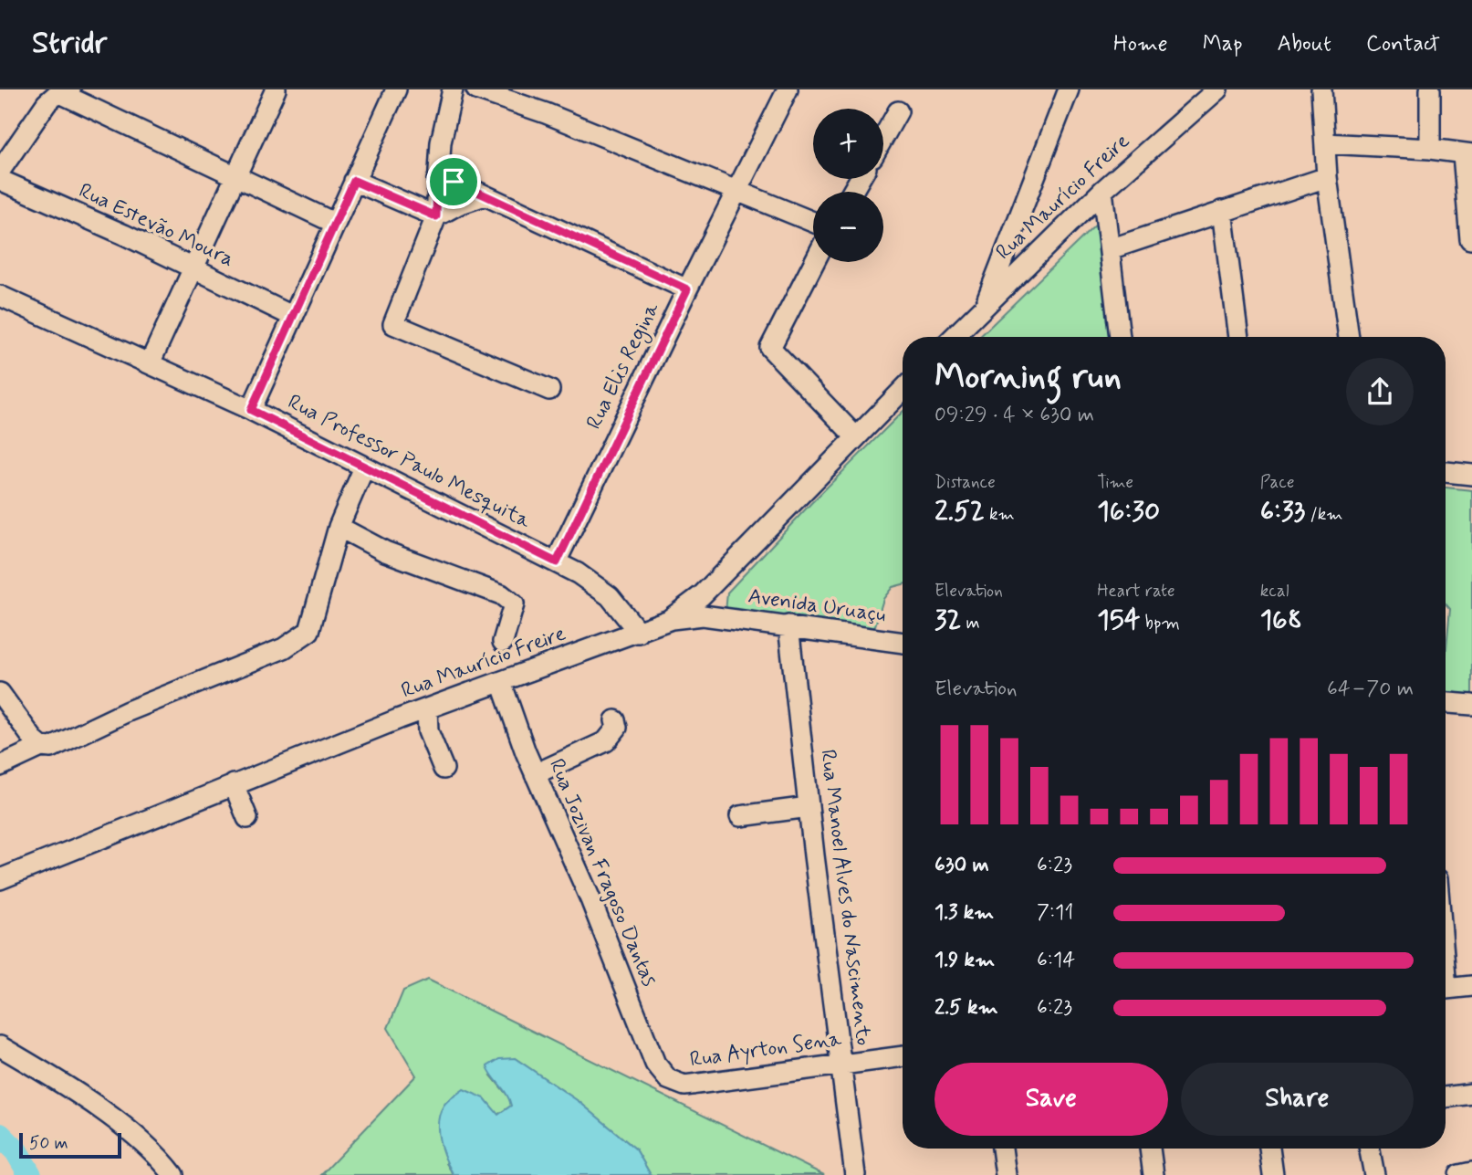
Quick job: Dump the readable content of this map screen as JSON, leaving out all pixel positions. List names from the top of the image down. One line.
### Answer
{"streets":{"street":["Rua Maurício Freire","Rua Estevão Moura","Rua Elis Regina","Rua Professor Paulo Mesquita","Avenida Uruaçu","Rua Jozivan Fragoso Dantas","Rua Manoel Alves do Nascimento","Rua Ayrton Sena"]},"crossings":[["Rua Maurício Freire","Rua Professor Paulo Mesquita"],["Rua Maurício Freire","Avenida Uruaçu"],["Rua Maurício Freire","Rua Jozivan Fragoso Dantas"],["Rua Elis Regina","Rua Professor Paulo Mesquita"],["Avenida Uruaçu","Rua Manoel Alves do Nascimento"],["Rua Jozivan Fragoso Dantas","Rua Ayrton Sena"],["Rua Manoel Alves do Nascimento","Rua Ayrton Sena"]],"scale_bar":"50 m","page":{"header":"Stridr","nav":["Home","Map","About","Contact"],"map_buttons":["+","−"],"heading":["Morning run","09:29 · 4 × 630 m"],"stats":[["Distance","2.52 km"],["Time","16:30"],["Pace","6:33 /km"],["Elevation","32 m"],["Heart rate","154 bpm"],["kcal","168"]],"chart":["Elevation","64–70 m"],"list":[{"name":"630 m","note":"6:23"},{"name":"1.3 km","note":"7:11"},{"name":"1.9 km","note":"6:14"},{"name":"2.5 km","note":"6:23"}],"buttons":["Save","Share"],"scale":"50 m"}}
